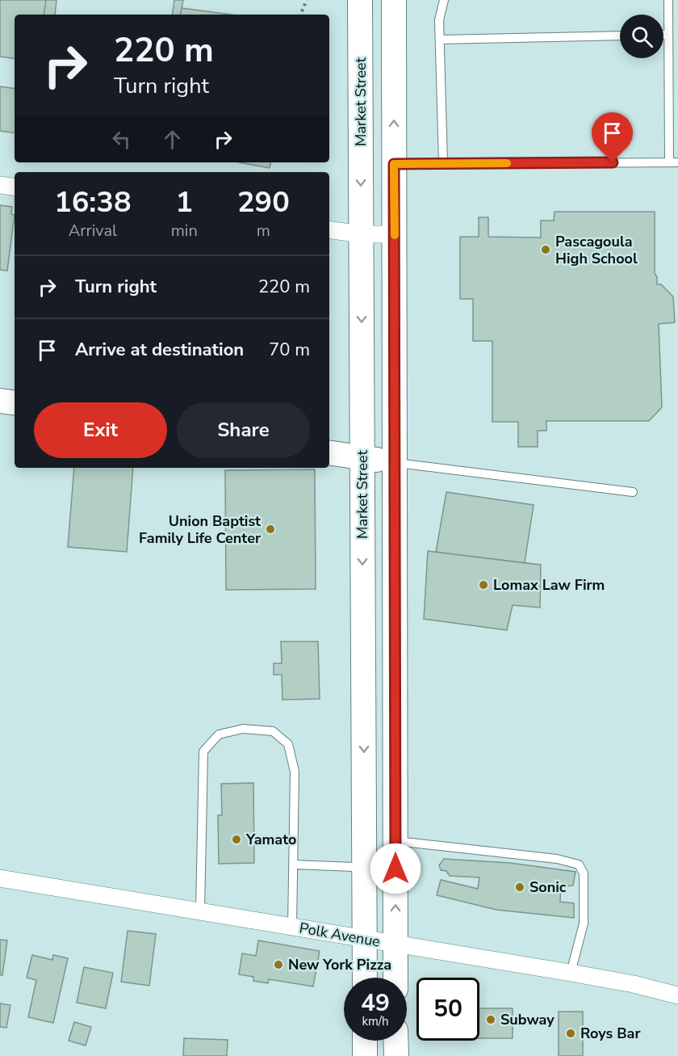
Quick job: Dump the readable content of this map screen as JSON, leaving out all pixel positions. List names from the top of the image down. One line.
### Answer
{"streets":{"main road":["Market Street"],"street":["Polk Avenue"]},"crossings":[["Market Street","Polk Avenue"]],"places":["Pascagoula High School","Union Baptist Family Life Center","Lomax Law Firm","Yamato","Sonic","New York Pizza","Subway","Roys Bar"],"page":{"turn":["220 m","Turn right"],"eta":["16:38","Arrival","1","min","290","m"],"list":[{"name":"Turn right","value":"220 m"},{"name":"Arrive at destination","value":"70 m"}],"buttons":["Exit","Share"],"speed":"49 km/h","limit":"50"}}
